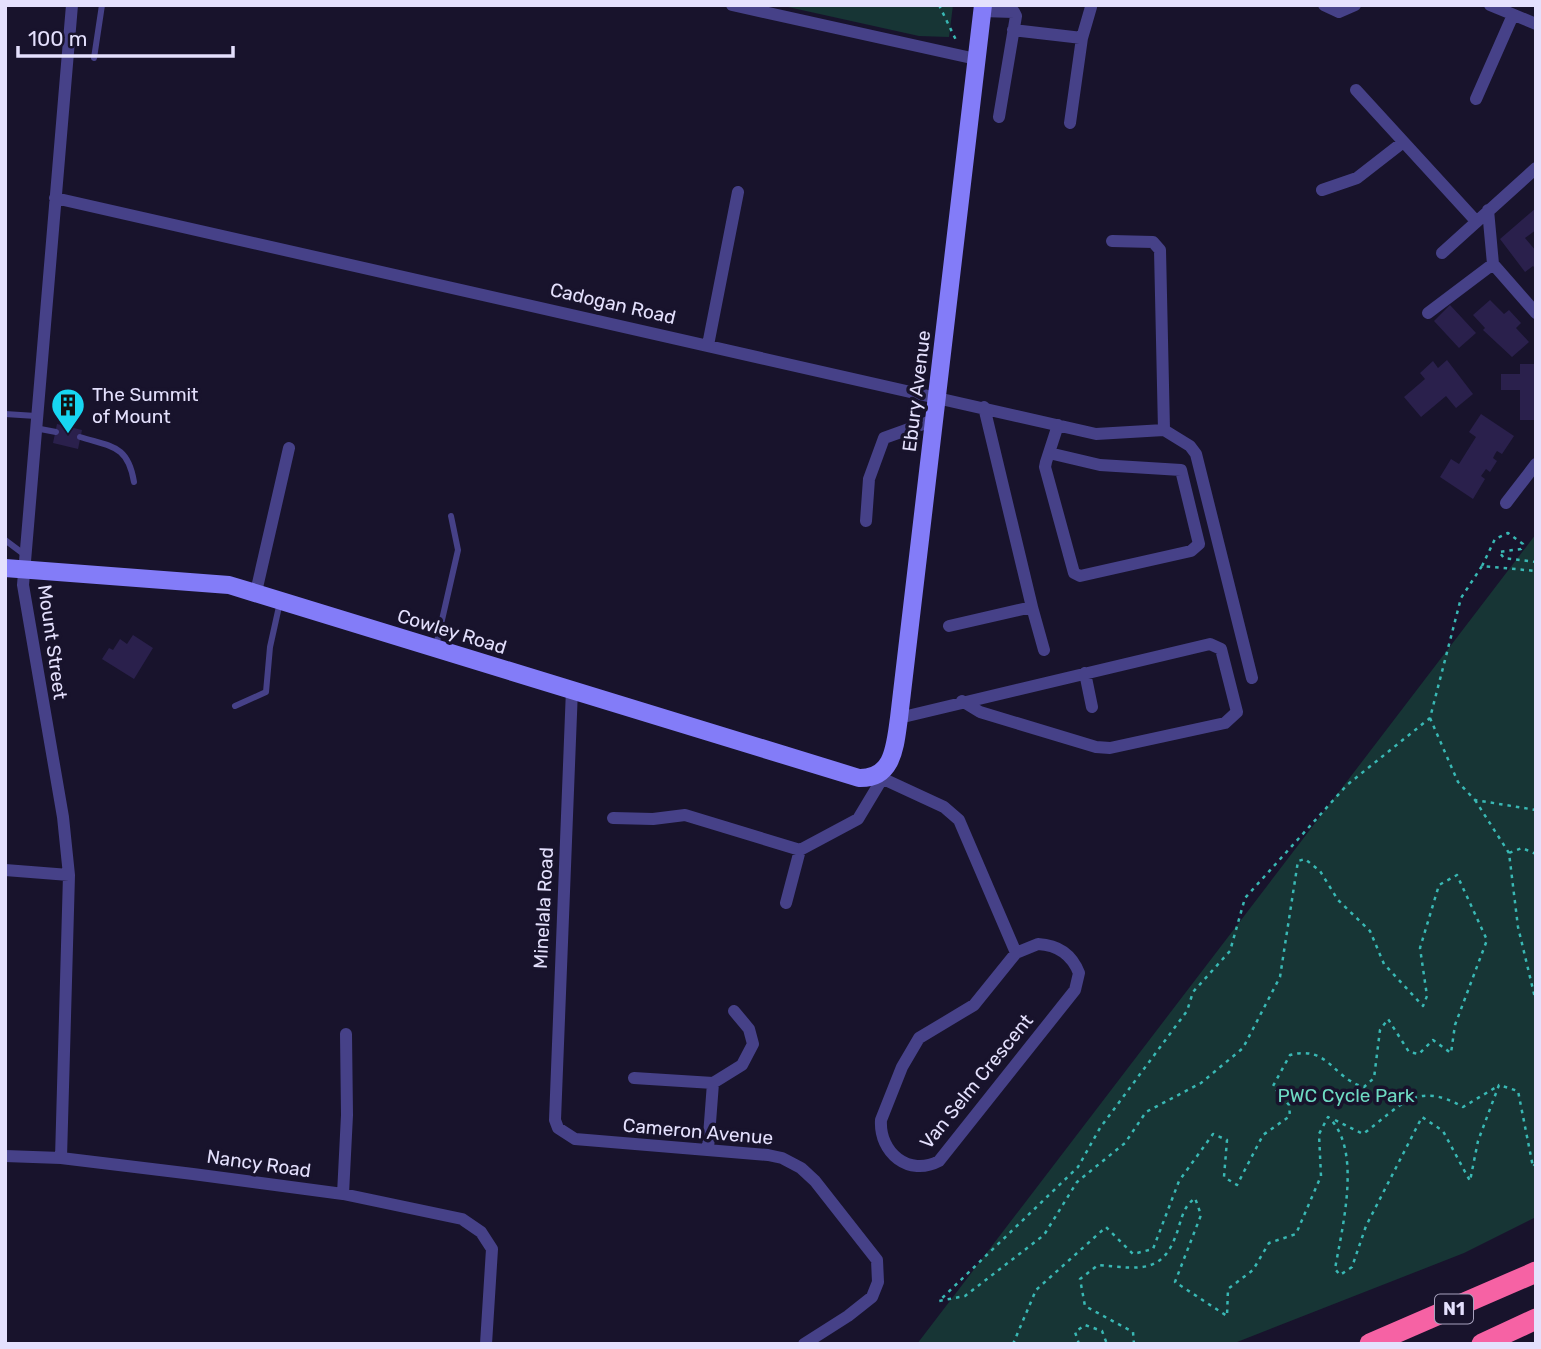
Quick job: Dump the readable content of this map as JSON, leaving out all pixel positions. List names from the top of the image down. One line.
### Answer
{"streets":{"highway":["N1"],"street":["Cadogan Road","Ebury Avenue","Cowley Road","Mount Street","Minelala Road","Van Selm Crescent","Cameron Avenue","Nancy Road"]},"crossings":[["Cadogan Road","Ebury Avenue"],["Cadogan Road","Mount Street"],["Ebury Avenue","Cowley Road"],["Cowley Road","Mount Street"],["Cowley Road","Minelala Road"],["Mount Street","Nancy Road"],["Minelala Road","Cameron Avenue"]],"parks":["PWC Cycle Park"],"places":{"building":["The Summit of Mount"]},"scale_bar":"100 m"}
